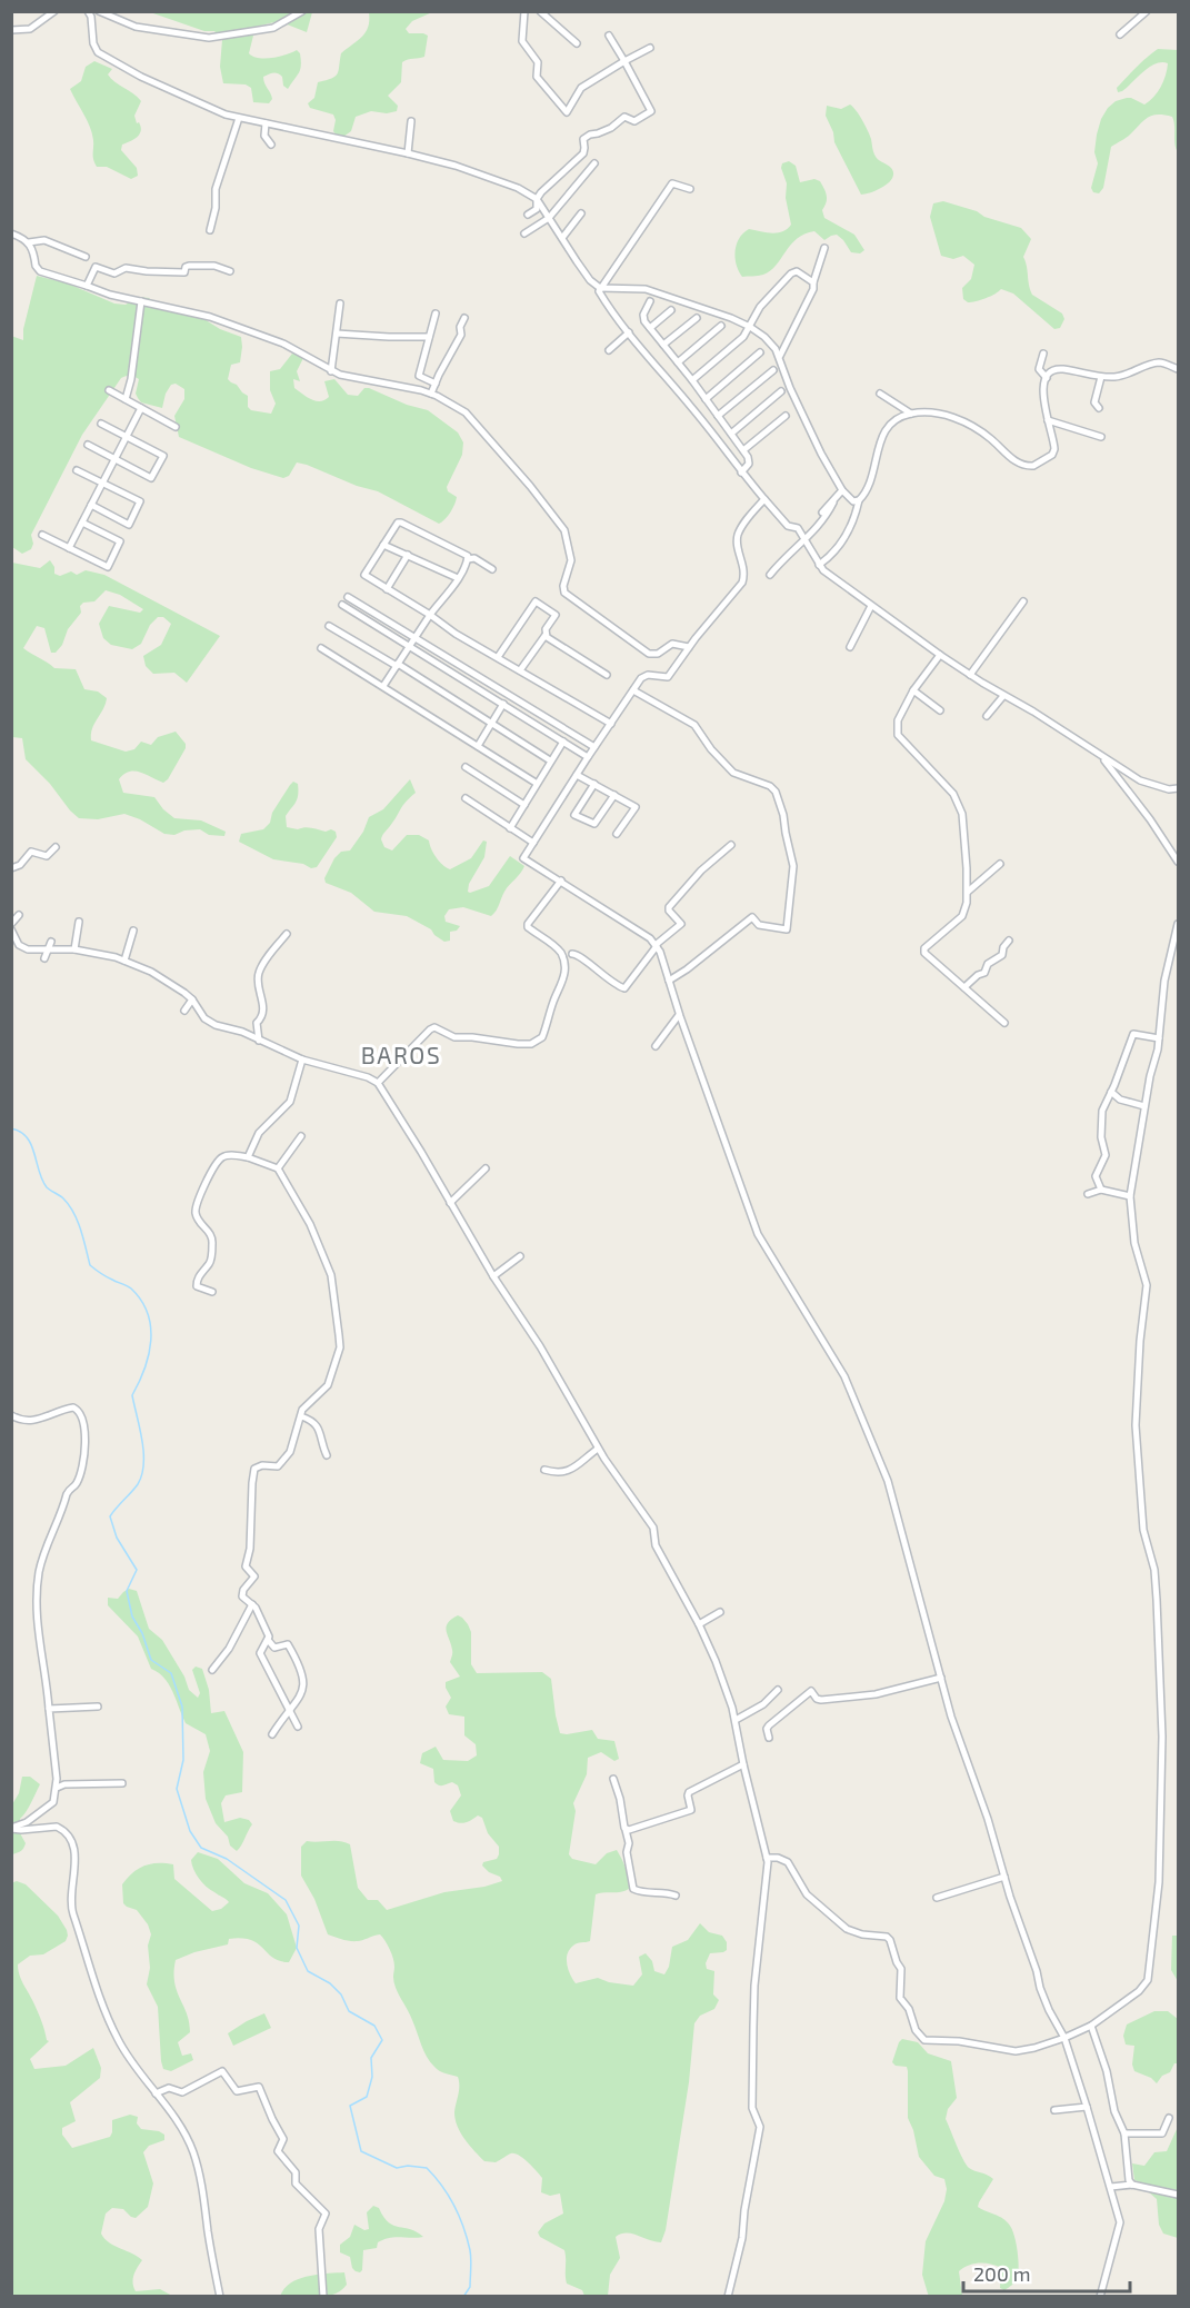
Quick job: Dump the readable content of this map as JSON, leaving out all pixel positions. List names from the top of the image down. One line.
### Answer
{"districts":["BAROS"],"scale_bar":"200 m"}
